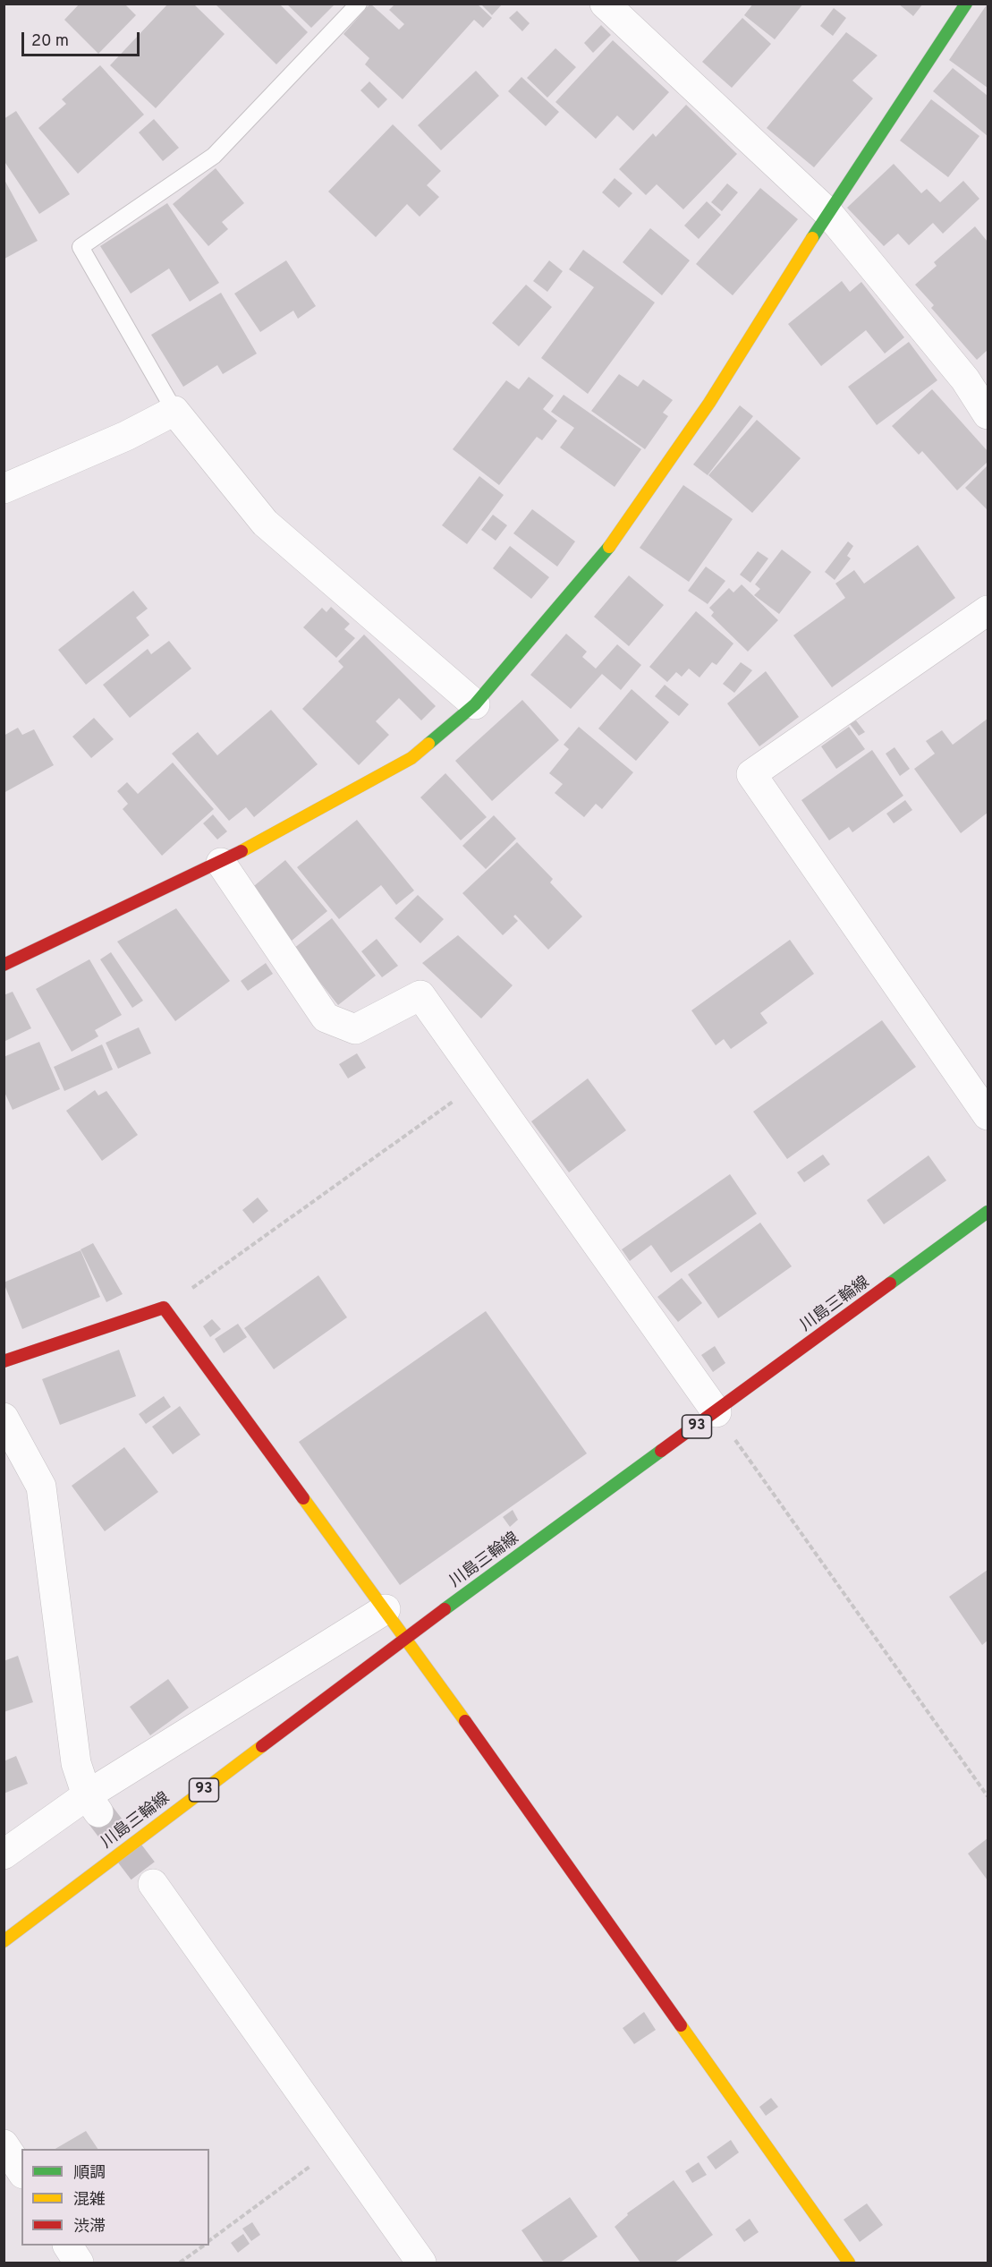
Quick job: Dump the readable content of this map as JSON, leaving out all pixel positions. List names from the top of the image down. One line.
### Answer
{"streets":{"street":["川島三輪線","93"]},"legend":["順調","混雑","渋滞"],"scale_bar":"20 m"}
